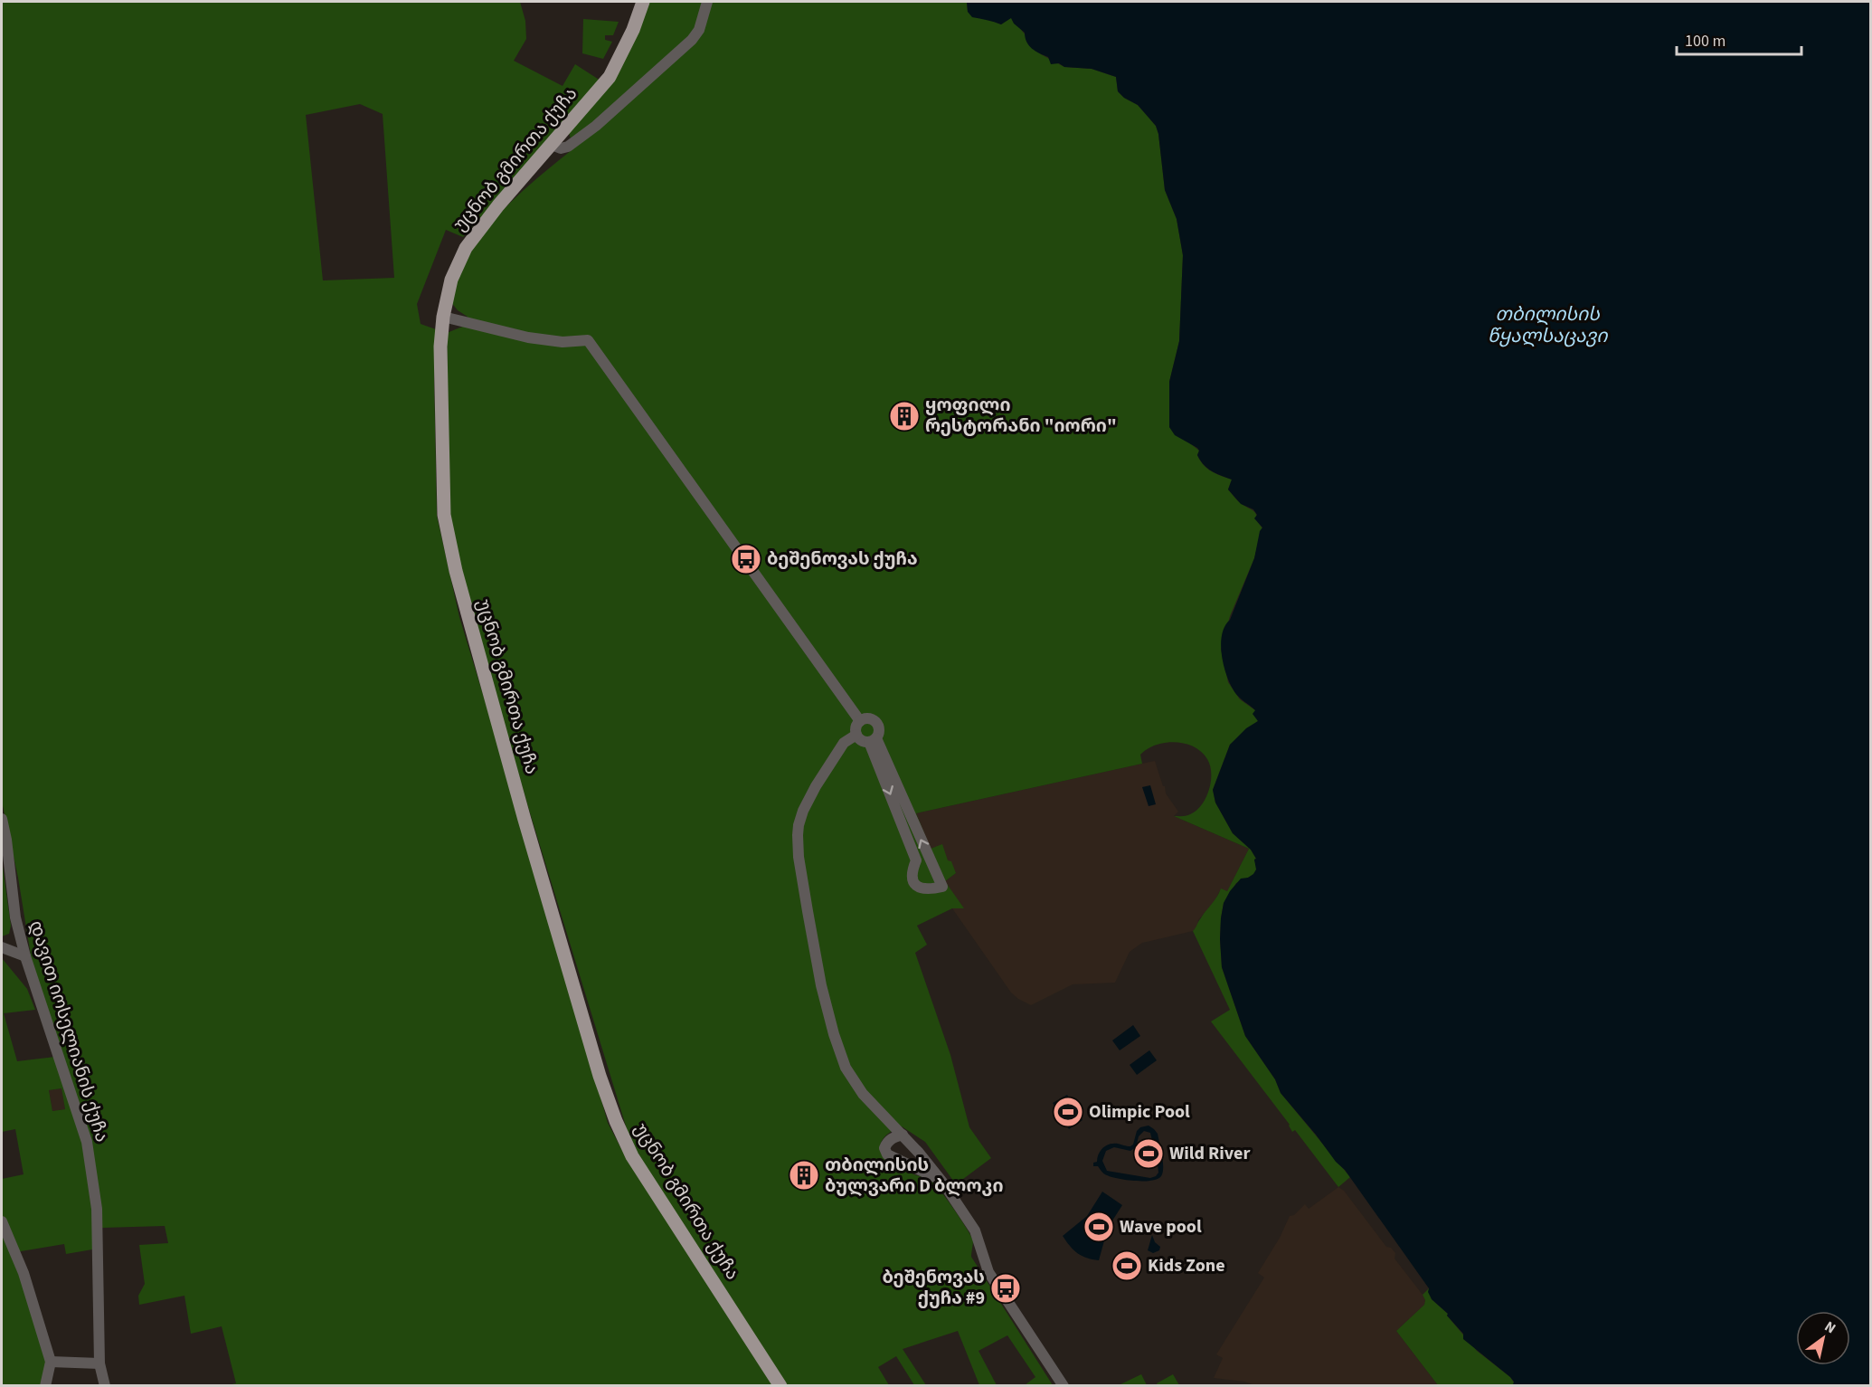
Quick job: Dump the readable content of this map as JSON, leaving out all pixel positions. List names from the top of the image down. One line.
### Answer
{"streets":{"main road":["უცნობ გმირთა ქუჩა"],"street":["დავით იოსელიანის ქუჩა"]},"water":["თბილისის წყალსაცავი"],"places":{"building":["ყოფილი რესტორანი \"იორი\"","თბილისის ბულვარი D ბლოკი"],"bus stop":["ბეშენოვას ქუჩა","ბეშენოვას ქუჩა #9"],"sports":["Olimpic Pool","Wild River","Wave pool","Kids Zone"]},"scale_bar":"100 m","north":"top right"}
